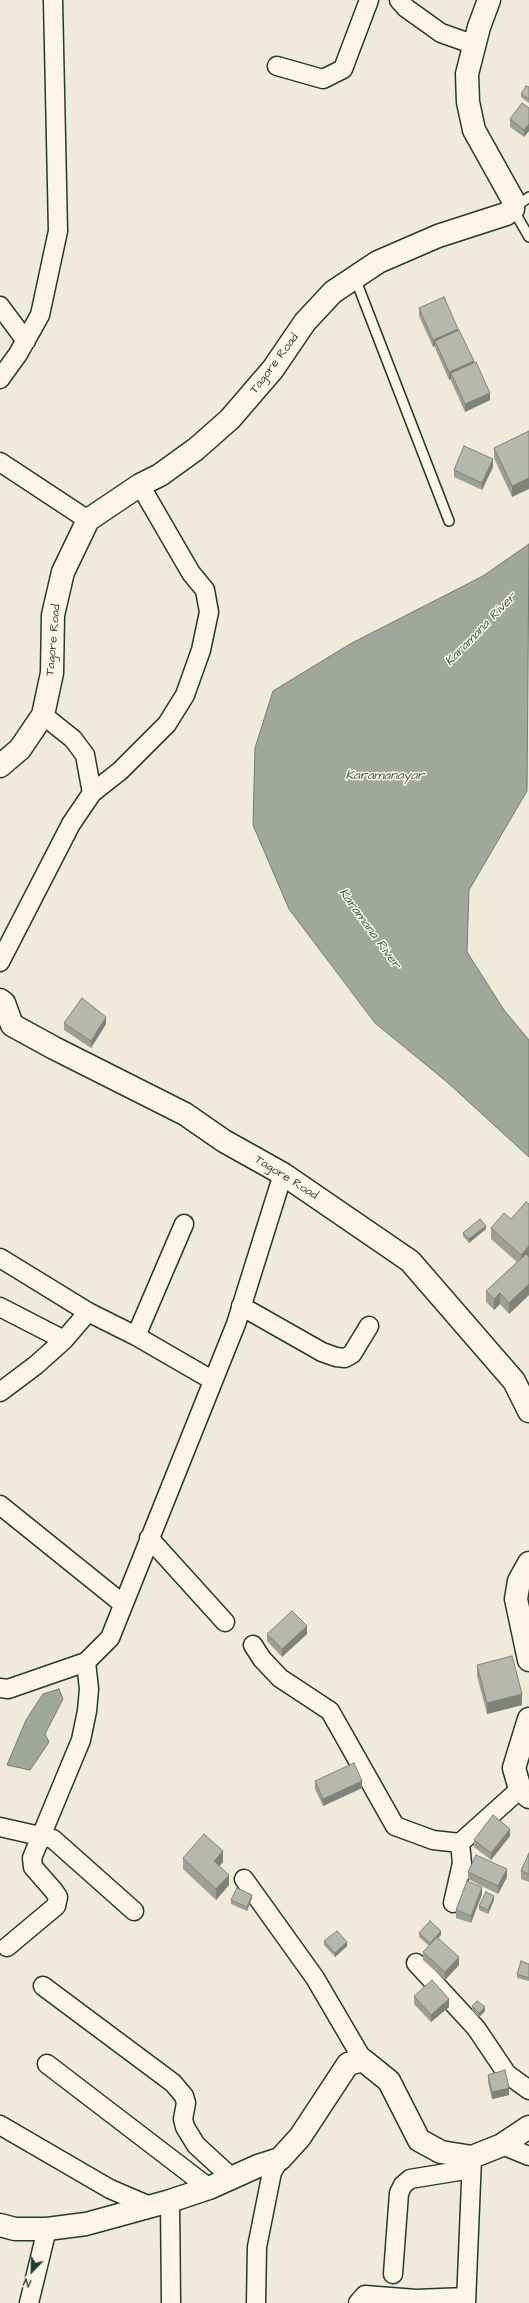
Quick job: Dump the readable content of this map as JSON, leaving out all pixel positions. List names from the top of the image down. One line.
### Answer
{"streets":{"street":["Tagore Road"]},"water":["Karamana River","Karamanayar"],"north":"bottom left"}
